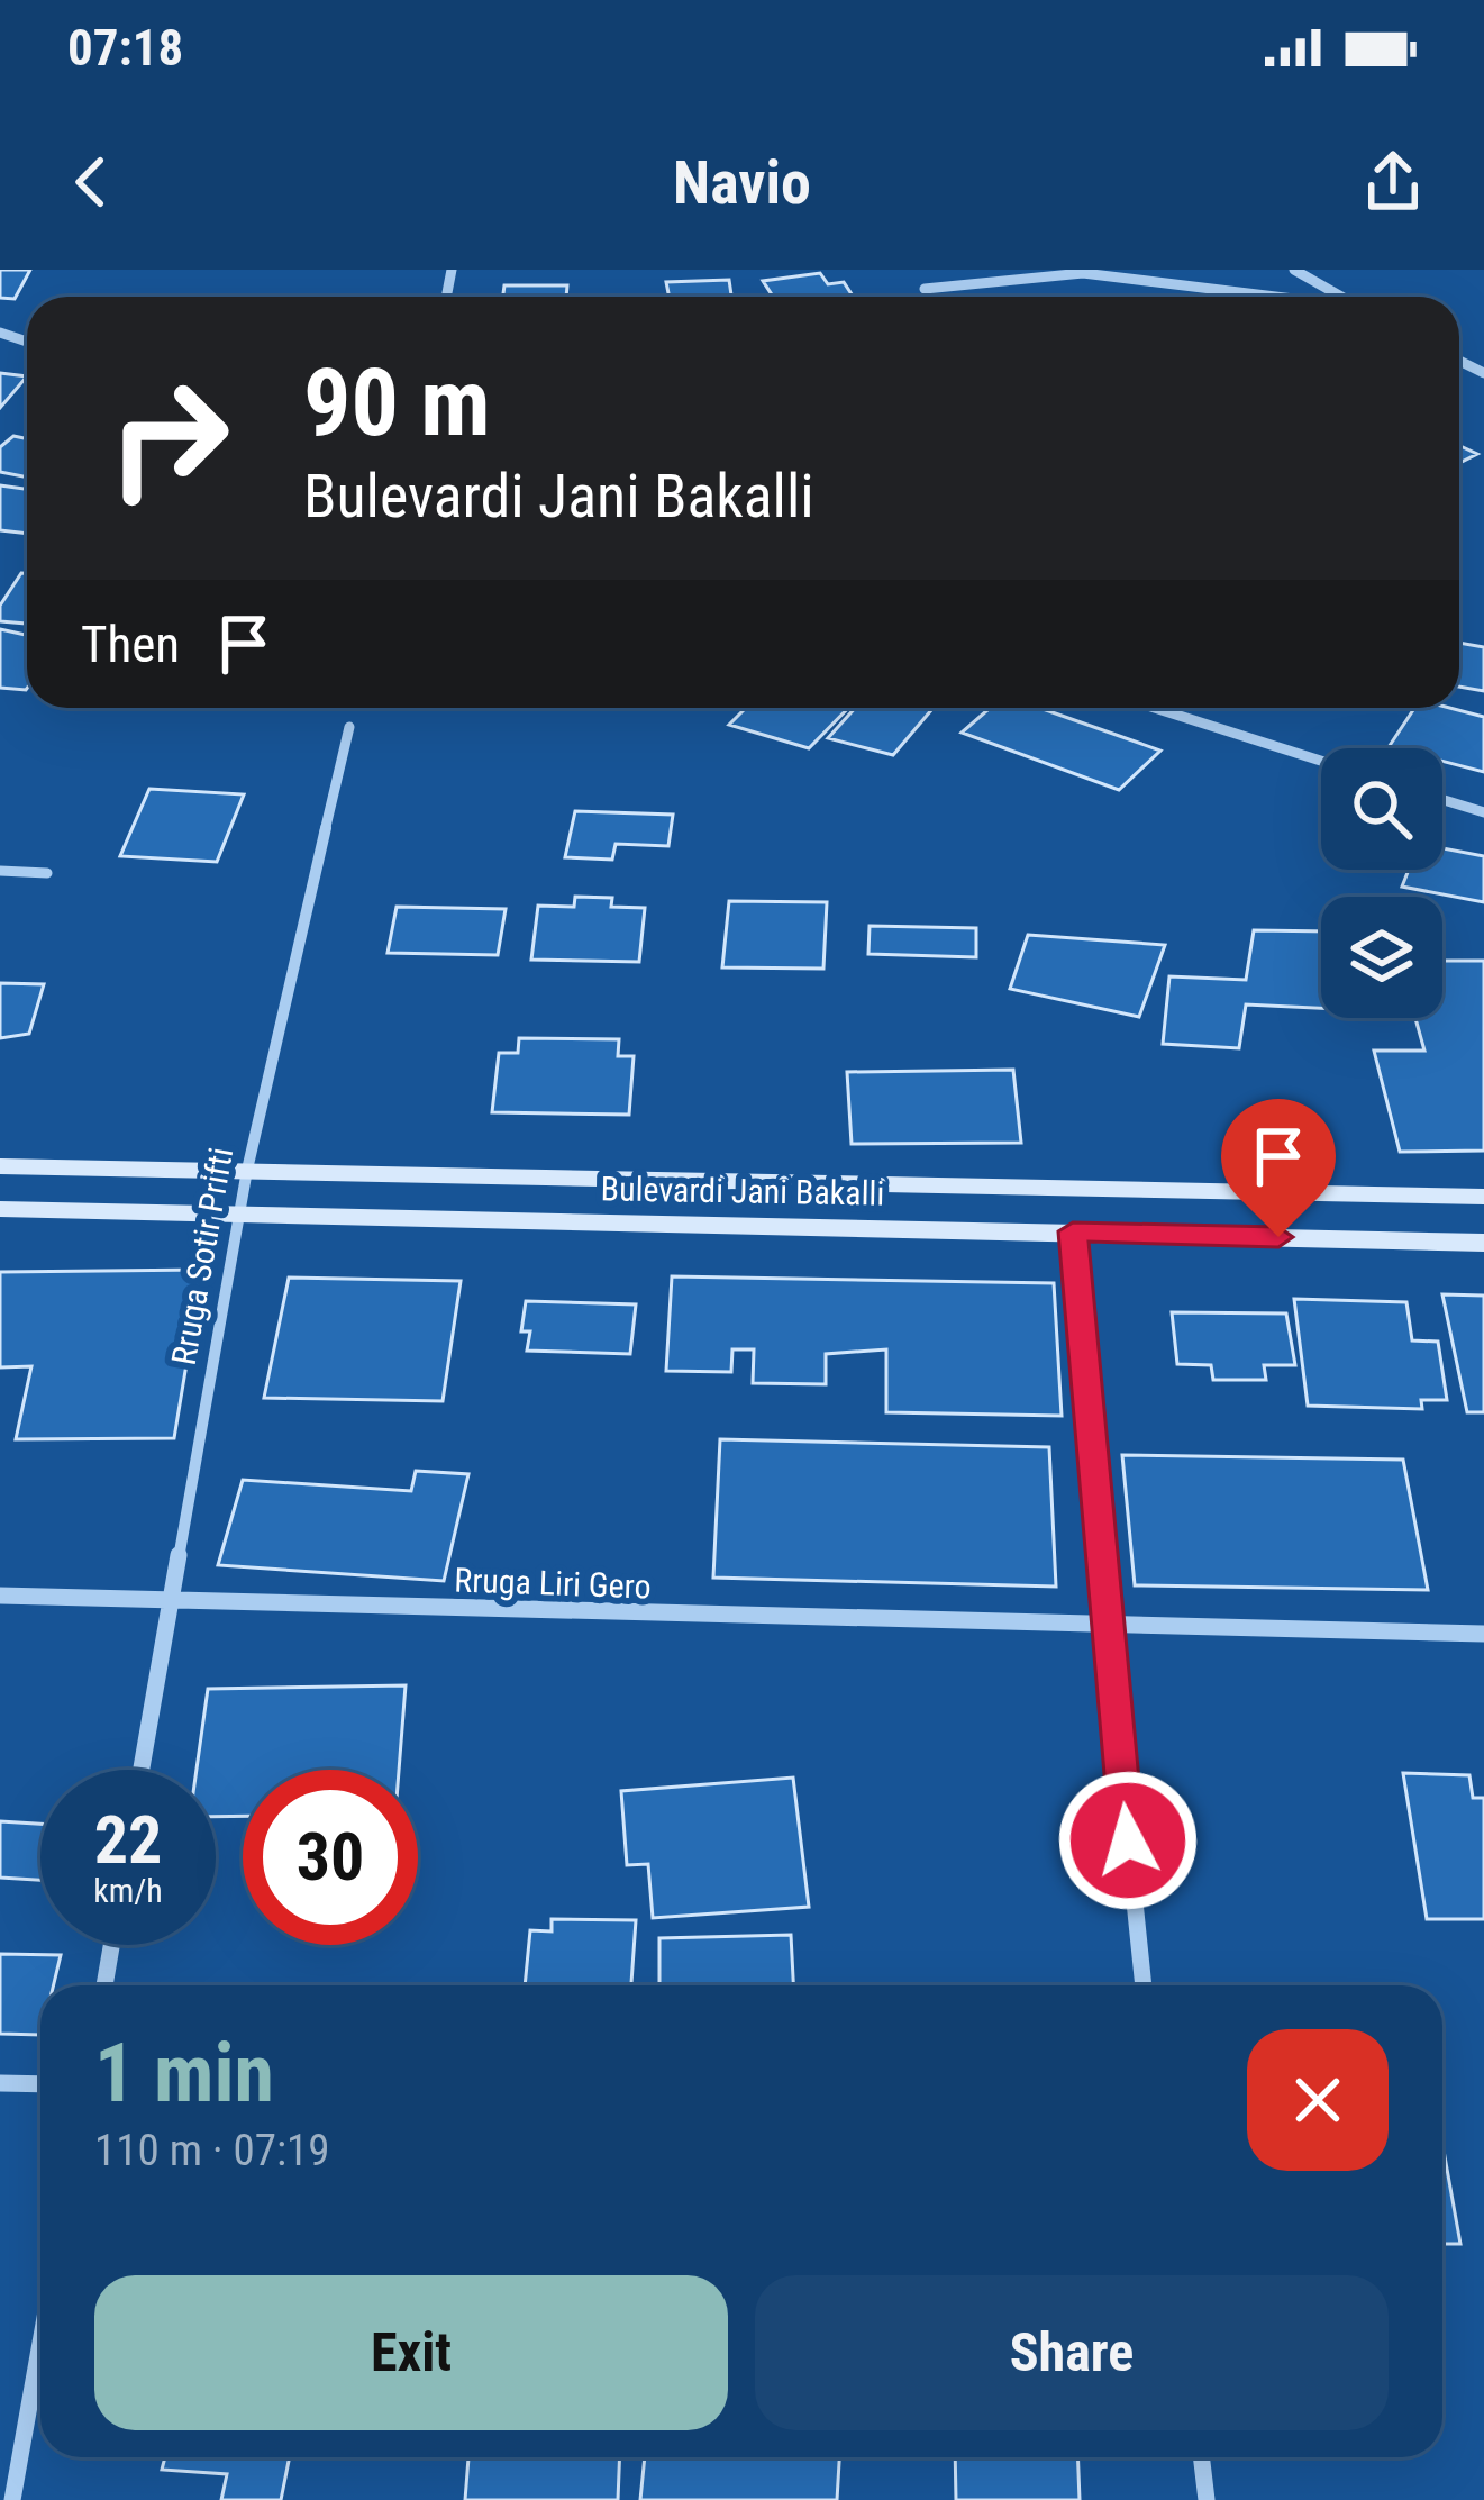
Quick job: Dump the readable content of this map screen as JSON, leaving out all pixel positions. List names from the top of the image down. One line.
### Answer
{"streets":{"main road":["Bulevardi Jani Bakalli"],"street":["Rruga Sotir Prifti","Rruga Liri Gero"]},"crossings":[["Bulevardi Jani Bakalli","Rruga Sotir Prifti"],["Rruga Sotir Prifti","Rruga Liri Gero"]],"page":{"status":"07:18","header":"Navio","turn":["90 m","Bulevardi Jani Bakalli"],"then":"Then","speed":"22 km/h","limit":"30","heading":["1 min","110 m · 07:19"],"buttons":["Exit","Share"]}}
